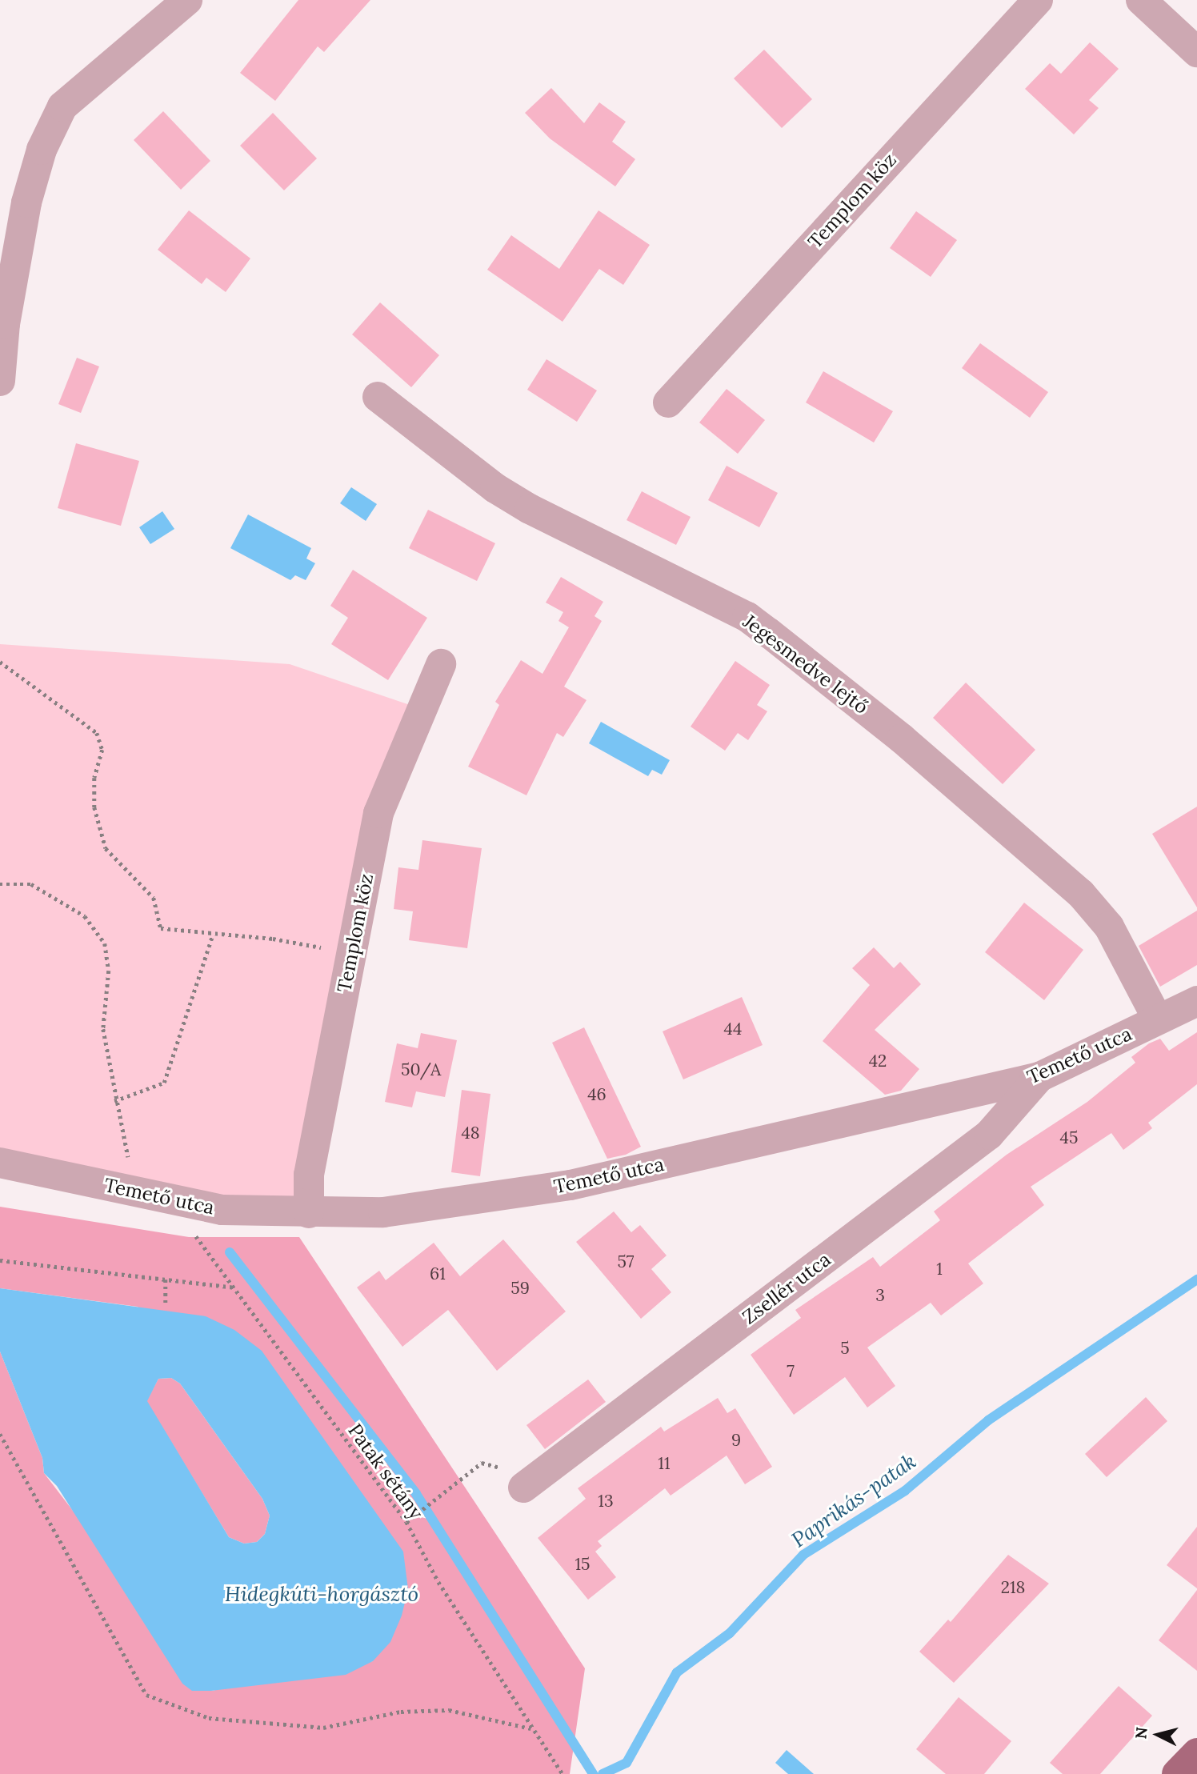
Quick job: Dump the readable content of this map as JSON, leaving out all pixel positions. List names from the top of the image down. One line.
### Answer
{"streets":{"street":["Templom köz","Jegesmedve lejtő","Temető utca","Zsellér utca"],"path":["Patak sétány"]},"crossings":[["Templom köz","Temető utca"],["Jegesmedve lejtő","Temető utca"],["Temető utca","Zsellér utca"],["Temető utca","Patak sétány"]],"water":["Paprikás-patak","Hidegkúti-horgásztó"],"house_numbers":["44","42","50/A","46","48","45","57","1","61","59","3","5","7","9","11","13","15","218"],"north":"left"}
